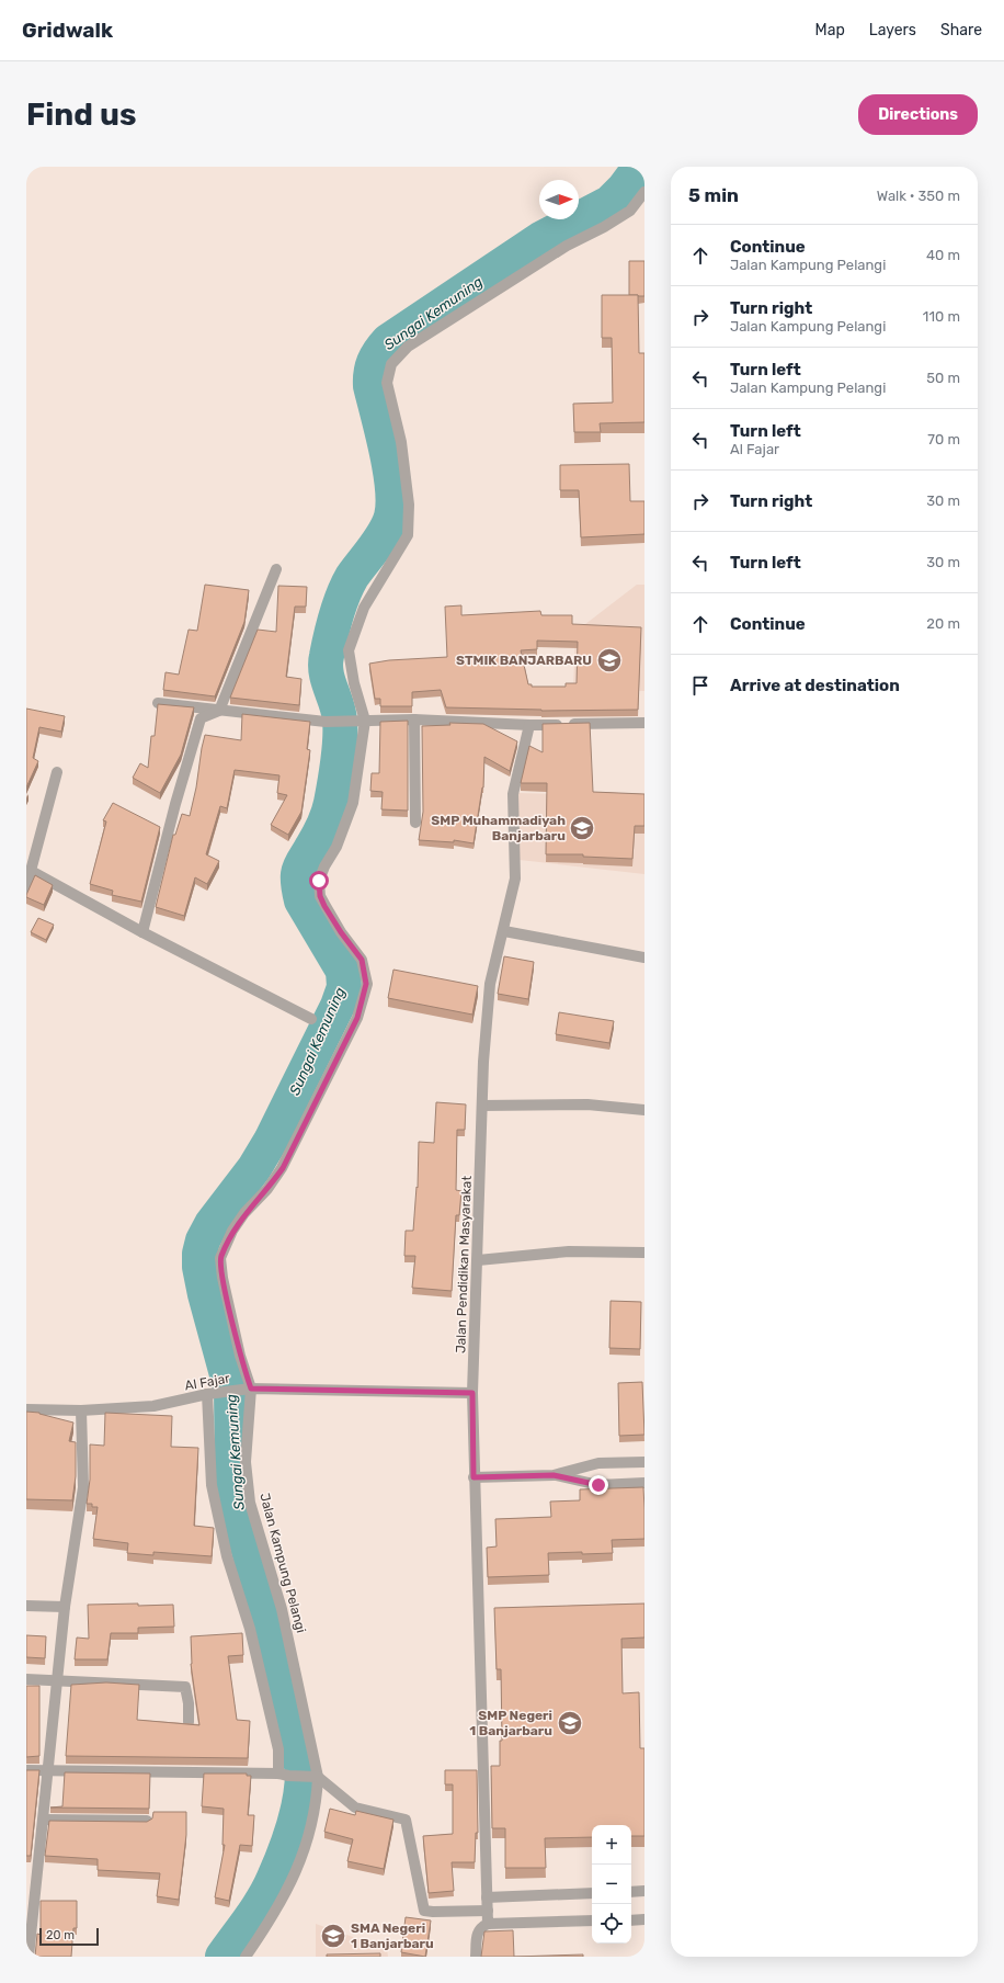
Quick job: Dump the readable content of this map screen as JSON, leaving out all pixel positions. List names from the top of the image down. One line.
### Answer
{"streets":{"street":["Jalan Pendidikan Masyarakat","Al Fajar","Jalan Kampung Pelangi"]},"crossings":[["Jalan Pendidikan Masyarakat","Al Fajar"],["Al Fajar","Jalan Kampung Pelangi"]],"water":["Sungai Kemuning"],"places":{"school or university":["STMIK BANJARBARU","SMP Muhammadiyah Banjarbaru","SMP Negeri 1 Banjarbaru","SMA Negeri 1 Banjarbaru"]},"scale_bar":"20 m","north":"right","page":{"header":"Gridwalk","nav":["Map","Layers","Share"],"buttons":"Directions","title":"Find us","heading":["5 min","Walk · 350 m"],"list":[["Continue","Jalan Kampung Pelangi","40 m"],["Turn right","Jalan Kampung Pelangi","110 m"],["Turn left","Jalan Kampung Pelangi","50 m"],["Turn left","Al Fajar","70 m"],["Turn right","30 m"],["Turn left","30 m"],["Continue","20 m"],"Arrive at destination"],"map_buttons":["+","−"],"scale":"20 m"}}
